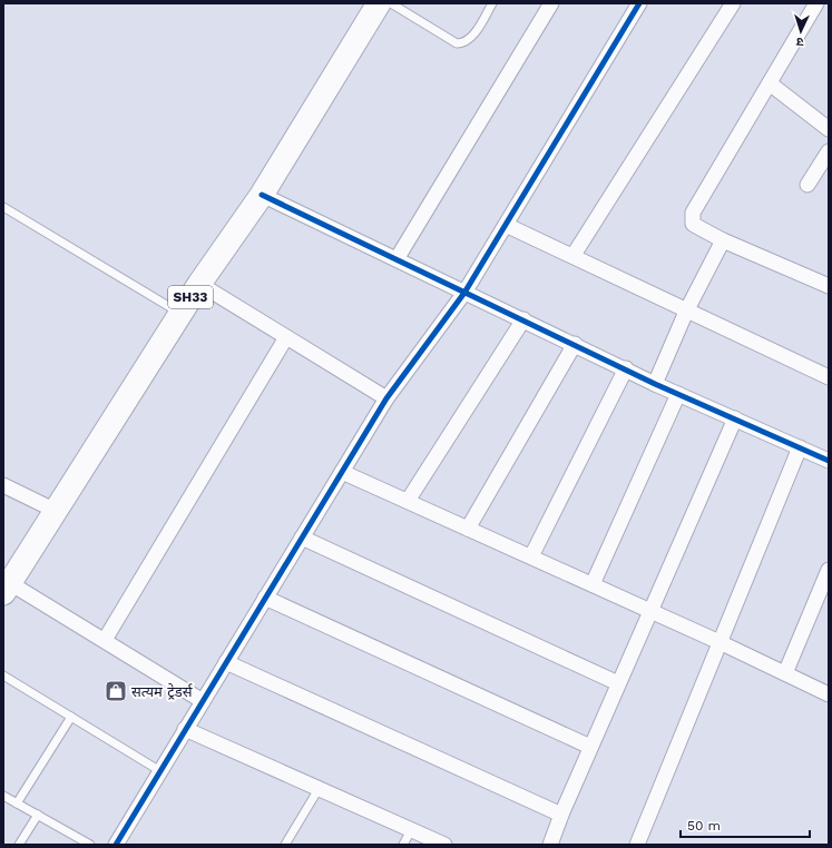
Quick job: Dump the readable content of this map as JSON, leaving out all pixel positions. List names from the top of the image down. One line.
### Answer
{"streets":{"main road":["SH33"]},"places":{"shop":["सत्यम ट्रेडर्स"]},"scale_bar":"50 m","north":"bottom"}
